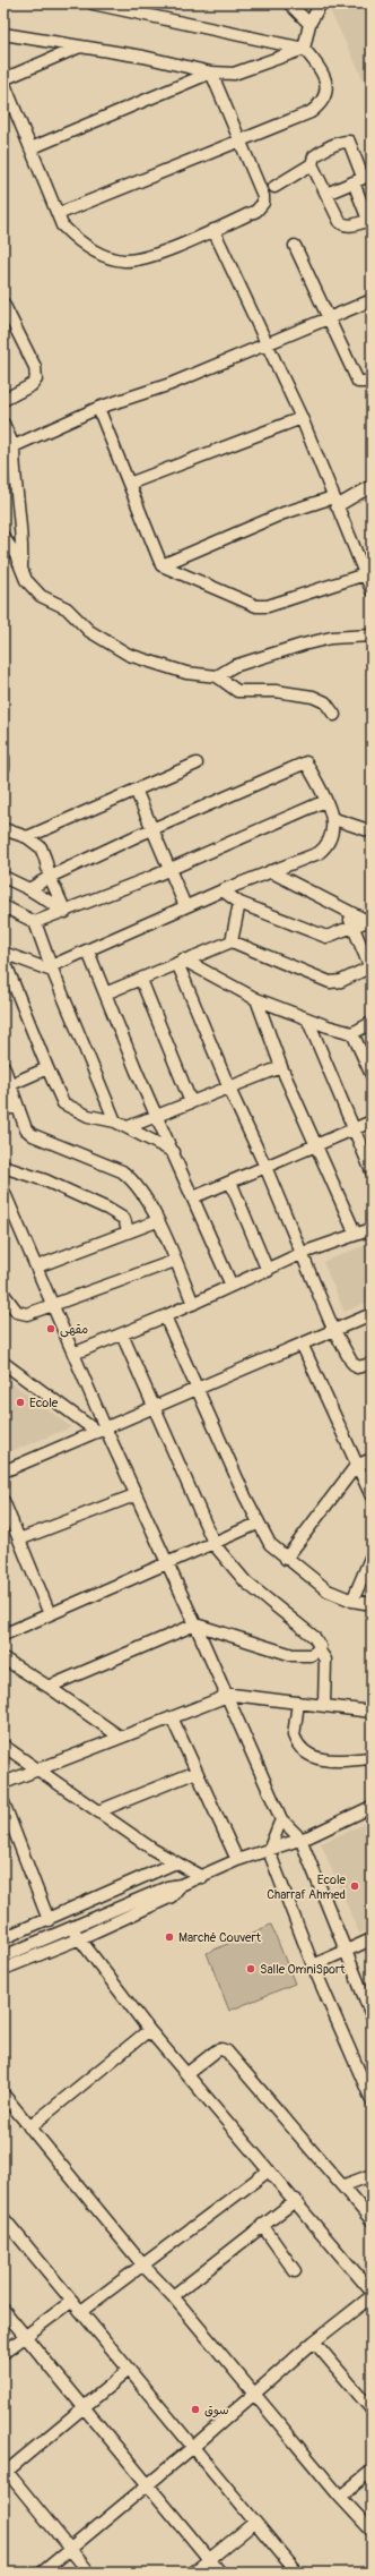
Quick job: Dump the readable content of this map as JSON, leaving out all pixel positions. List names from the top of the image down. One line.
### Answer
{"places":["مقهى","Ecole","Ecole Charraf Ahmed","Marché Couvert","Salle OmniSport","سوق"]}
